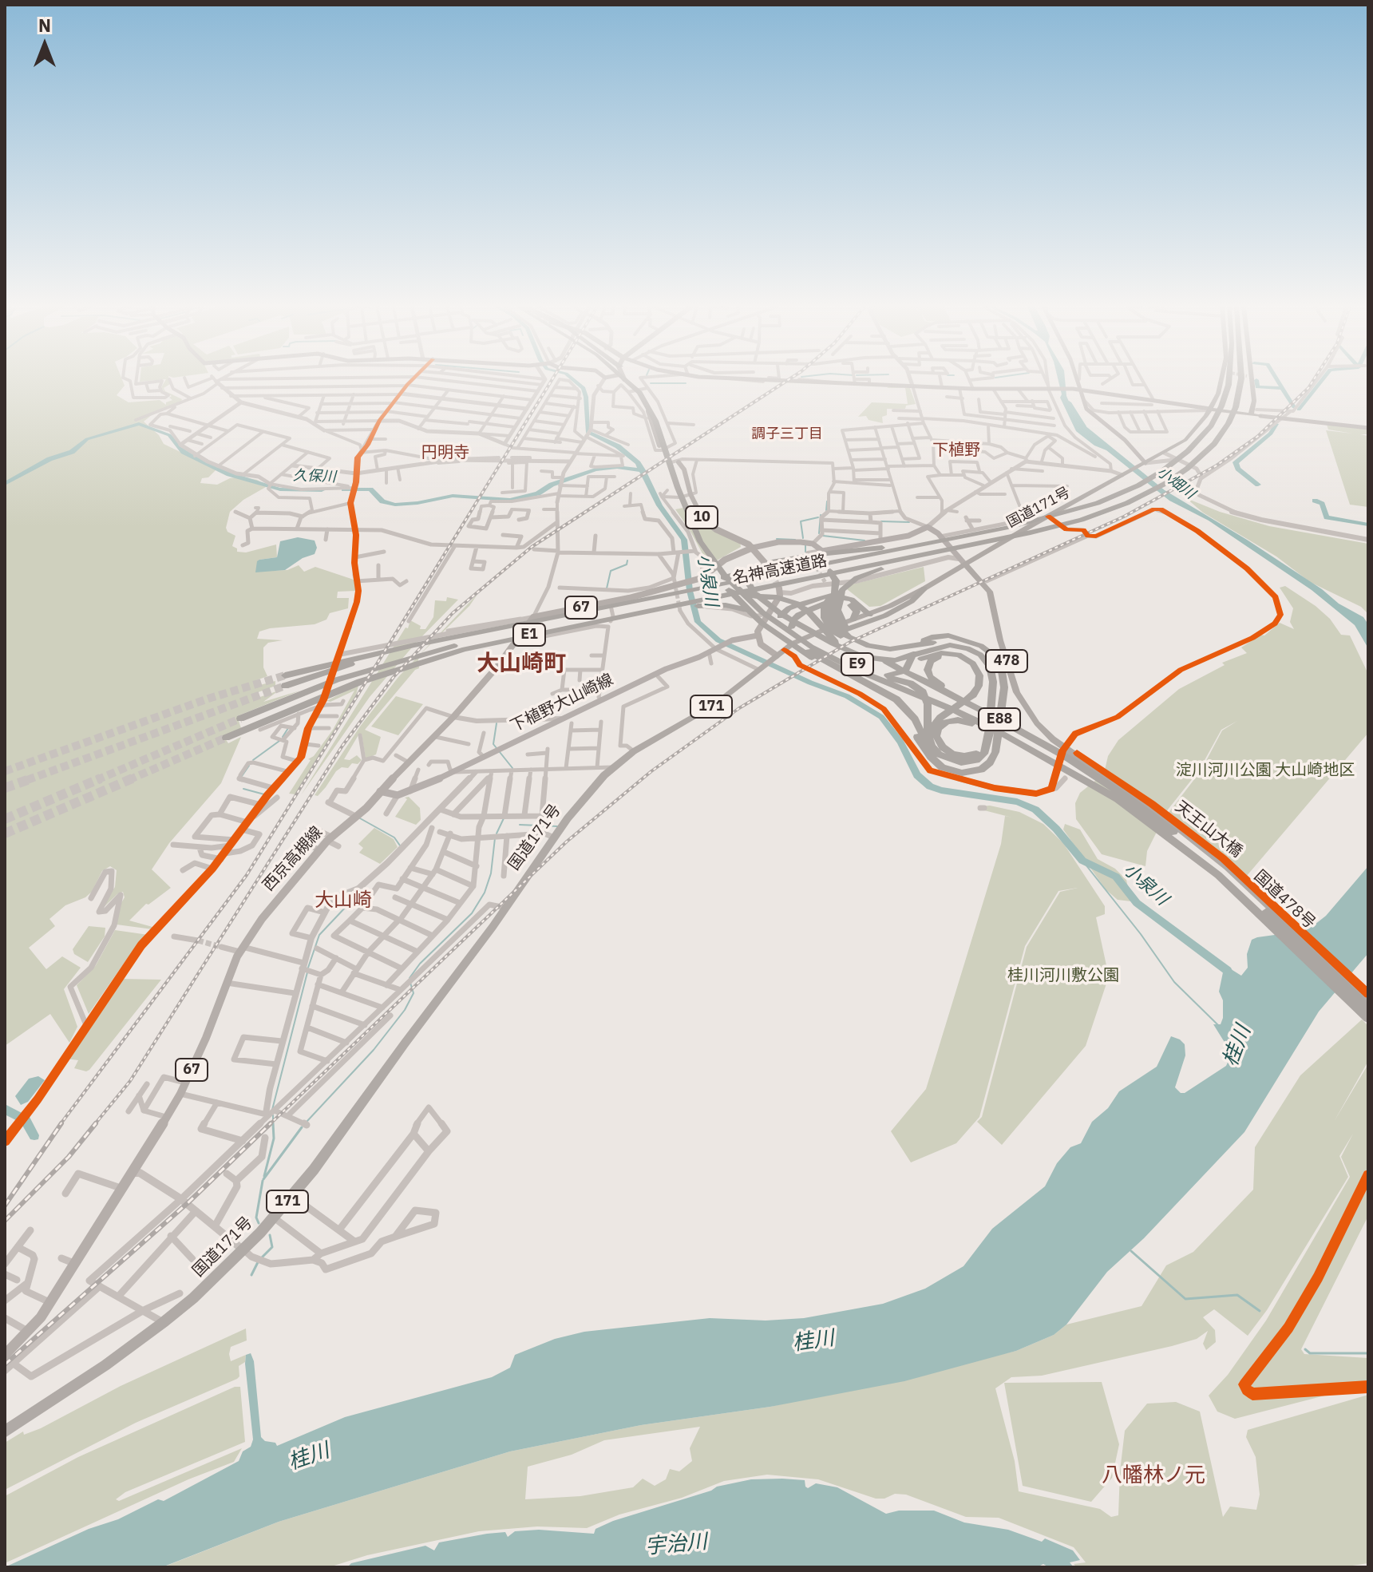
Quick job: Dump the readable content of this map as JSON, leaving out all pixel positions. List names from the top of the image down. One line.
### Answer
{"streets":{"highway":["国道171号","名神高速道路","E1","478","E9","171","E88","国道478号"],"main road":["10","67","下植野大山崎線","西京高槻線"],"cycle path":["天王山大橋"]},"crossings":[["国道171号","国道478号"],["10","67"],["名神高速道路","67"],["67","西京高槻線"],["E9","E88"],["下植野大山崎線","西京高槻線"]],"districts":["調子三丁目","下植野","円明寺","大山崎町","大山崎","八幡林ノ元"],"water":["久保川","小畑川","小泉川","桂川","宇治川"],"parks":["淀川河川公園 大山崎地区","桂川河川敷公園"],"north":"top"}
